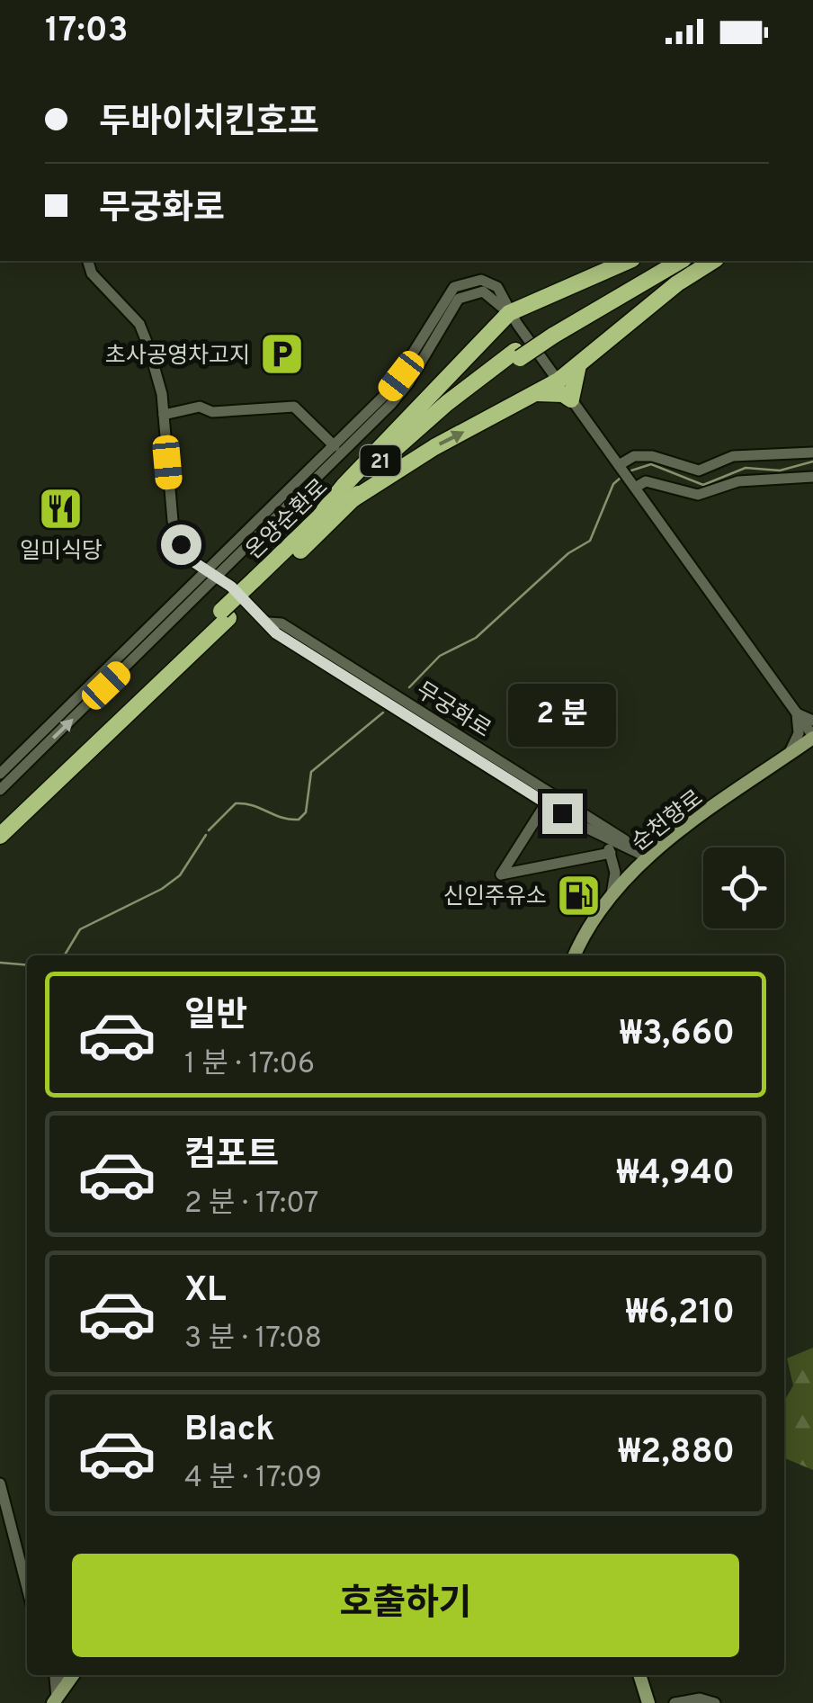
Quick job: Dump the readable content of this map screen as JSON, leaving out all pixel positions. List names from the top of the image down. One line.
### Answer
{"streets":{"highway":["21","온양순환로"],"main road":["순천향로"],"street":["무궁화로"]},"crossings":[["21","온양순환로"],["무궁화로","순천향로"]],"places":{"parking":["초사공영차고지"],"restaurant":["일미식당"],"fuel station":["신인주유소"]},"page":{"status":"17:03","banner":["두바이치킨호프","무궁화로"],"bubble":"2 분","list":[{"name":"일반","note":"1 분 · 17:06","value":"₩3,660"},{"name":"컴포트","note":"2 분 · 17:07","value":"₩4,940"},{"name":"XL","note":"3 분 · 17:08","value":"₩6,210"},{"name":"Black","note":"4 분 · 17:09","value":"₩2,880"}],"buttons":"호출하기"}}
